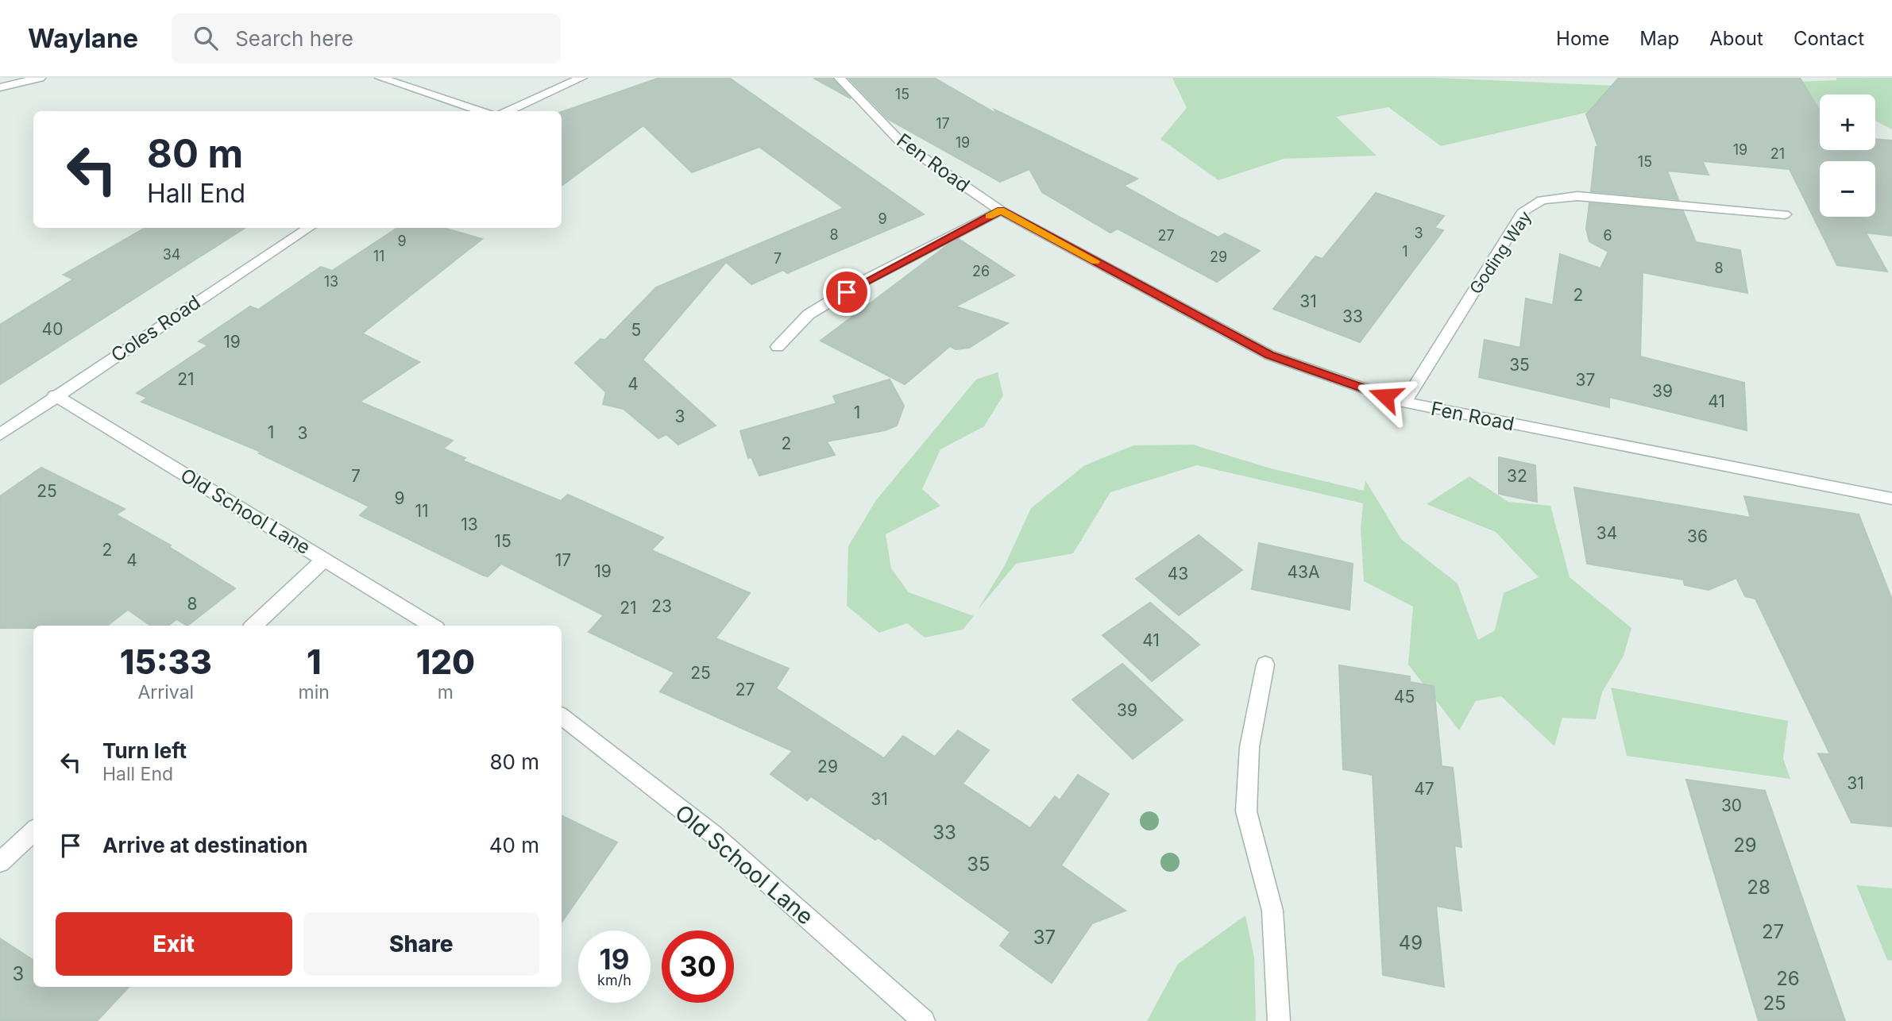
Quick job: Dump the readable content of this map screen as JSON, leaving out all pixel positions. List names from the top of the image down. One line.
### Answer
{"streets":{"street":["Fen Road","Goding Way","Coles Road","Old School Lane"]},"crossings":[["Fen Road","Goding Way"],["Coles Road","Old School Lane"]],"house_numbers":["15","17","19","19","21","15","9","3","8","27","6","9","1","34","11","29","7","8","26","13","2","31","33","40","5","19","35","21","37","4","39","41","1","3","1","3","2","7","32","25","9","11","13","34","36","15","2","4","17","19","43A","43","8","23","21","41","25","27","45","39","29","31","47","31","30","33","29","35","28","27","37","49","3","26","25"],"page":{"header":"Waylane","search":"Search here","nav":["Home","Map","About","Contact"],"map_buttons":["+","−"],"turn":["80 m","Hall End"],"eta":["15:33","Arrival","1","min","120","m"],"list":[{"name":"Turn left","note":"Hall End","value":"80 m"},{"name":"Arrive at destination","value":"40 m"}],"buttons":["Exit","Share"],"speed":"19 km/h","limit":"30"}}
